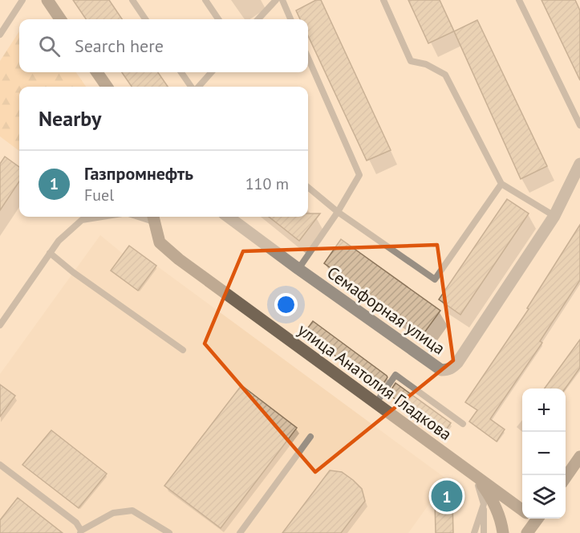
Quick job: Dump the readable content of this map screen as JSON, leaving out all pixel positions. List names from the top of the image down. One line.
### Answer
{"streets":{"main road":["улица Анатолия Гладкова"],"street":["Семафорная улица"]},"page":{"search":"Search here","heading":"Nearby","list":[{"mark":"1","name":"Газпромнефть","note":"Fuel","value":"110 m"}],"map_buttons":["+","−"],"pins":"1"}}
